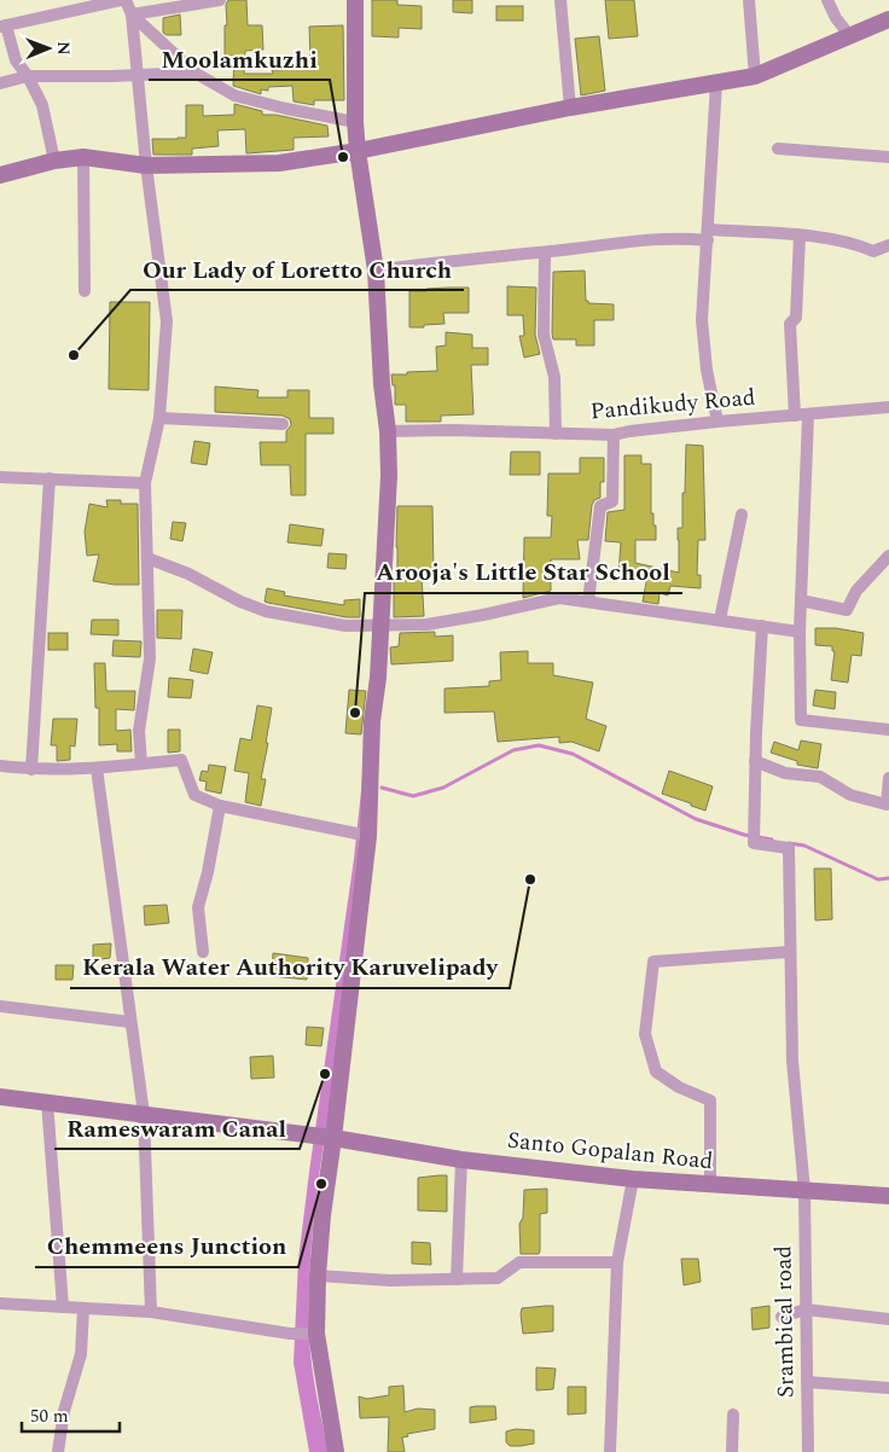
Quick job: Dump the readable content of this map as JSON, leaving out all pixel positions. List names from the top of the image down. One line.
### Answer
{"streets":{"street":["Pandikudy Road","Santo Gopalan Road","Srambical road"]},"crossings":[["Santo Gopalan Road","Srambical road"]],"places":["Moolamkuzhi","Our Lady of Loretto Church","Arooja's Little Star School","Kerala Water Authority Karuvelipady","Rameswaram Canal","Chemmeens Junction"],"scale_bar":"50 m","north":"right"}
